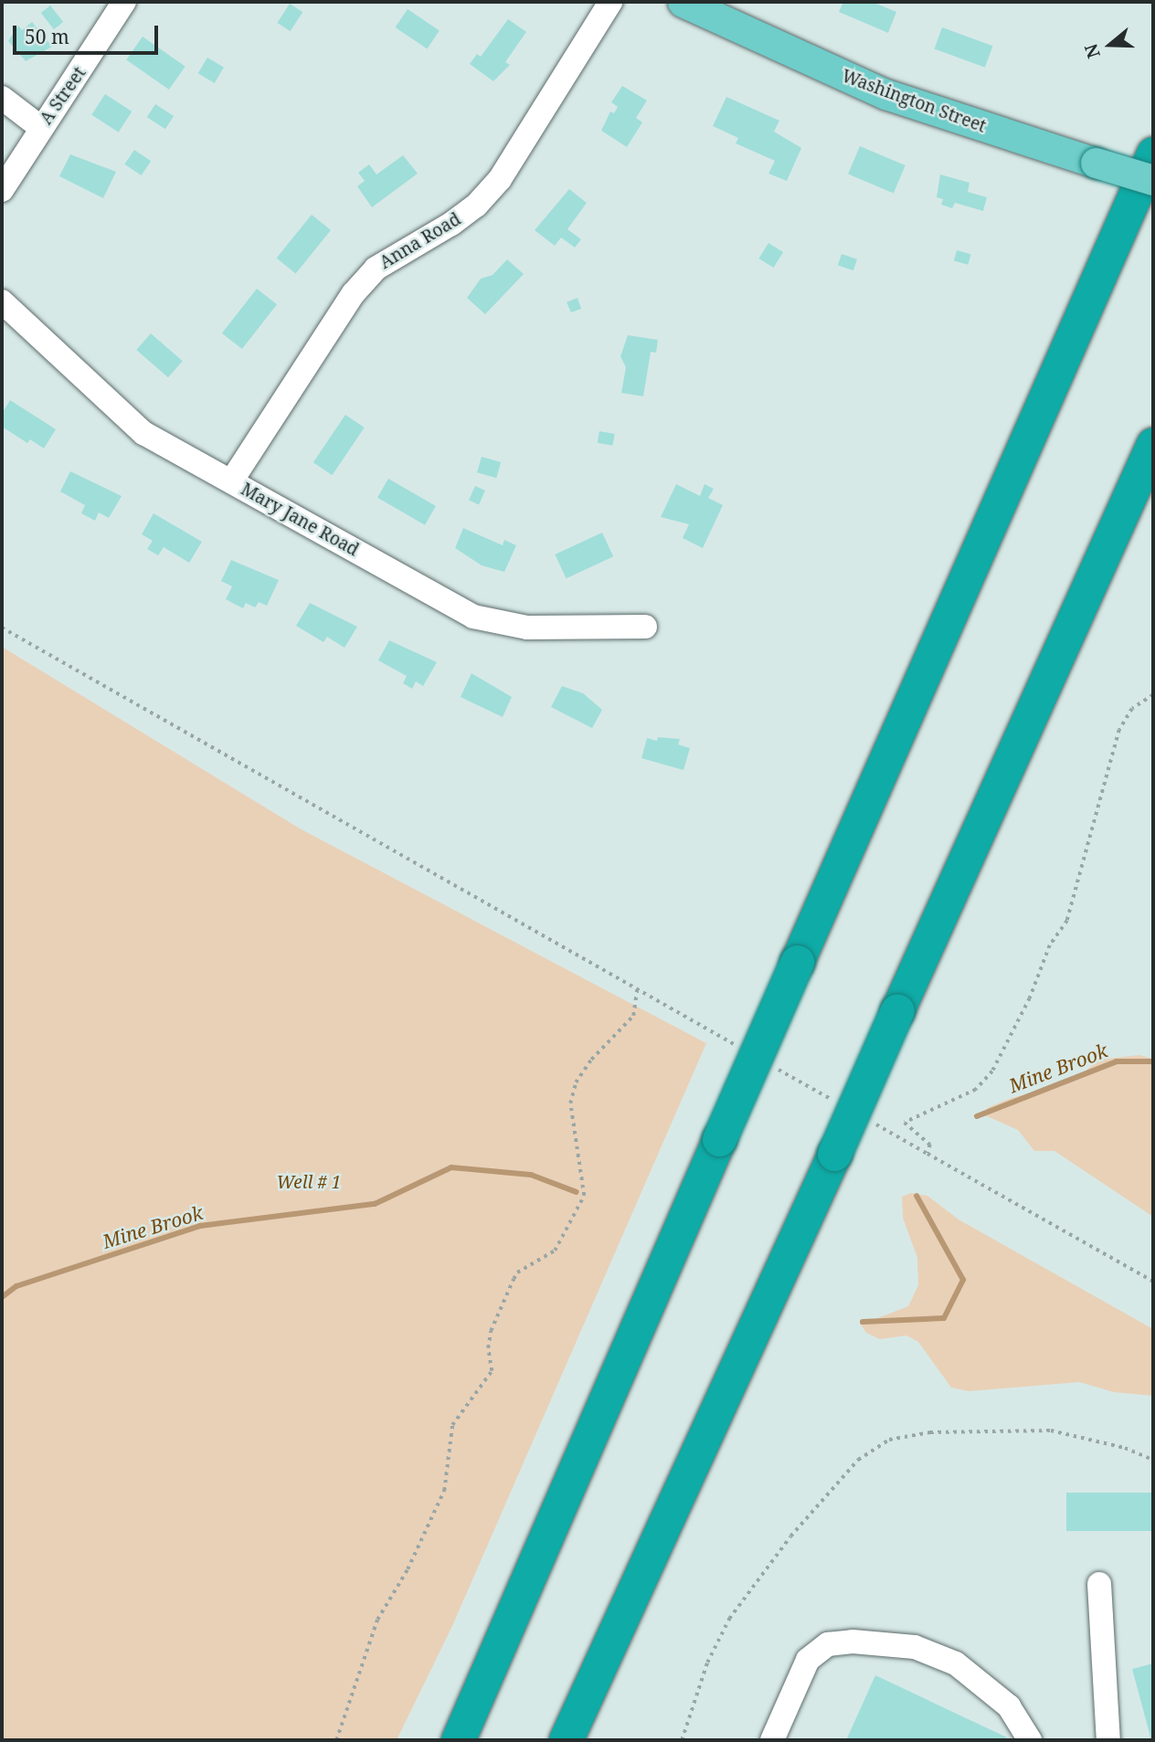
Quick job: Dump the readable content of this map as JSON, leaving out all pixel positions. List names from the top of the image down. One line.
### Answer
{"streets":{"main road":["Washington Street"],"street":["A Street","Anna Road","Mary Jane Road"]},"crossings":[["Anna Road","Mary Jane Road"]],"water":["Mine Brook"],"parks":["Well # 1"],"scale_bar":"50 m","north":"left"}
